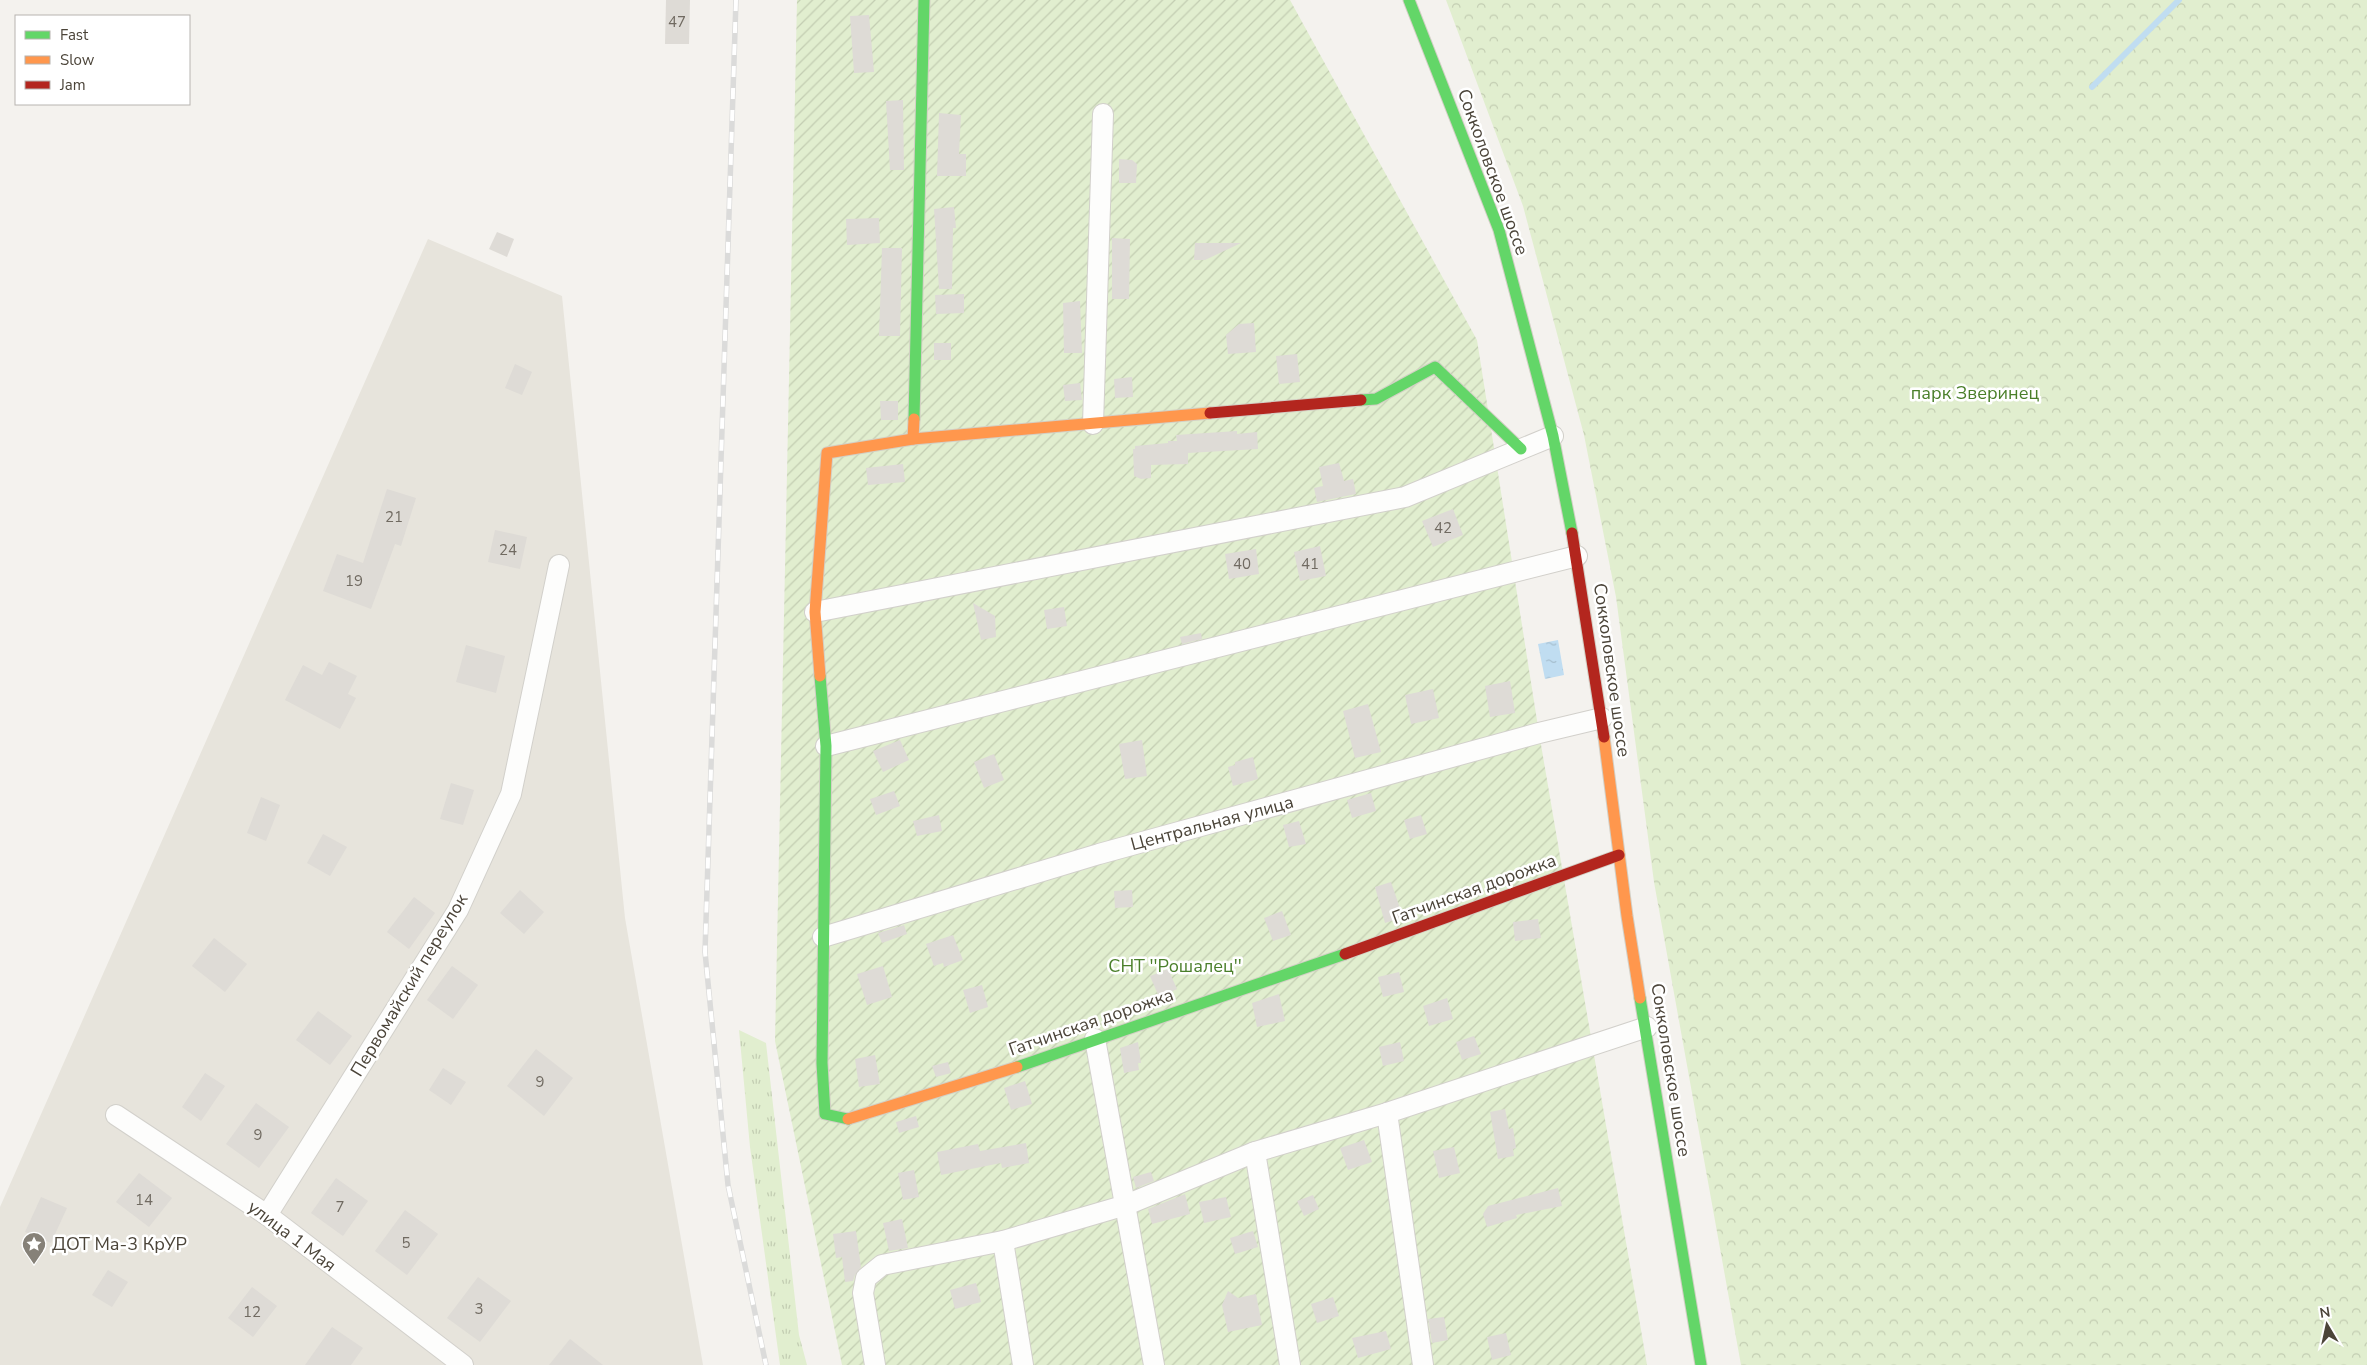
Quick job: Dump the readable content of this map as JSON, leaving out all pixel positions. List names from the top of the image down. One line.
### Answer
{"streets":{"street":["Сокколовское шоссе","Центральная улица","Гатчинская дорожка","Первомайский переулок","улица 1 Мая"]},"crossings":[["Сокколовское шоссе","Центральная улица"],["Сокколовское шоссе","Гатчинская дорожка"],["Центральная улица","Гатчинская дорожка"],["Первомайский переулок","улица 1 Мая"]],"parks":["парк Зверинец","СНТ ''Рошалец''"],"places":{"place":["ДОТ Ма-3 КрУР"]},"house_numbers":["47","21","42","24","40","41","19","9","9","14","7","5","3","12"],"legend":["Fast","Slow","Jam"],"north":"top"}
